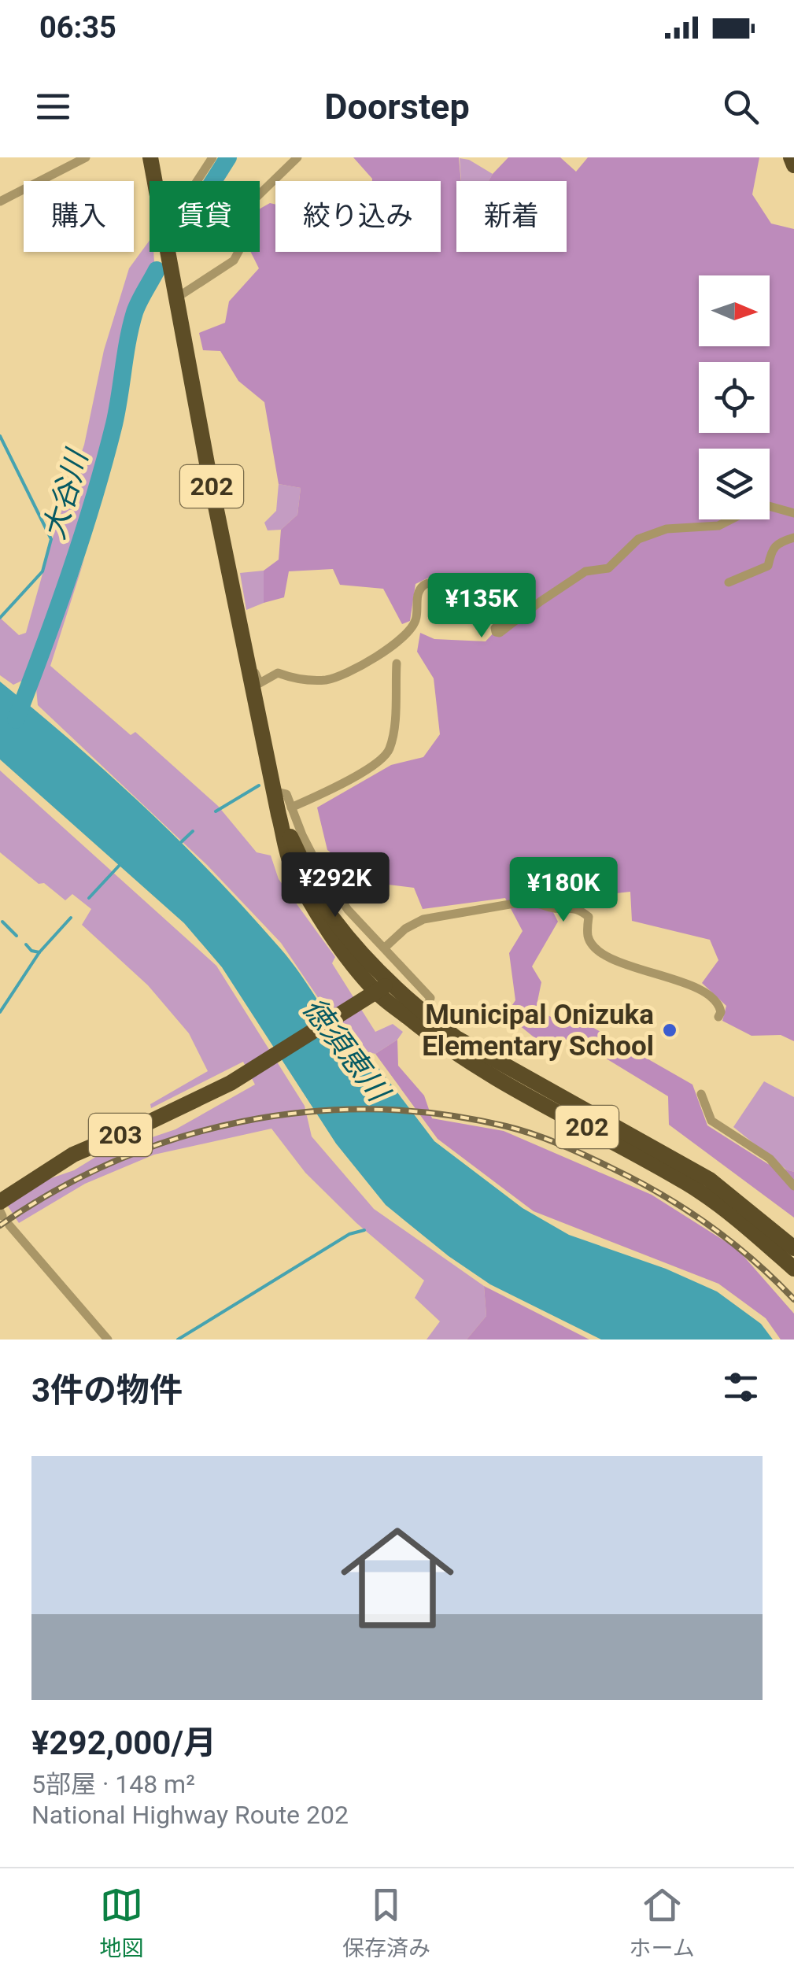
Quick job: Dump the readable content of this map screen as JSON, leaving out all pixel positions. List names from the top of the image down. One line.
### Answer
{"streets":{"highway":["202","203"]},"crossings":[["202","203"]],"water":["大谷川","徳須恵川"],"places":["Municipal Onizuka Elementary School"],"north":"right","page":{"status":"06:35","header":"Doorstep","chip":["購入","賃貸","絞り込み","新着"],"price":["¥135K","¥292K","¥180K"],"heading":"3件の物件","list":[{"name":"¥292,000/月","note":"5部屋 · 148 m² · National Highway Route 202"}],"tabs":["地図","保存済み","ホーム"]}}
